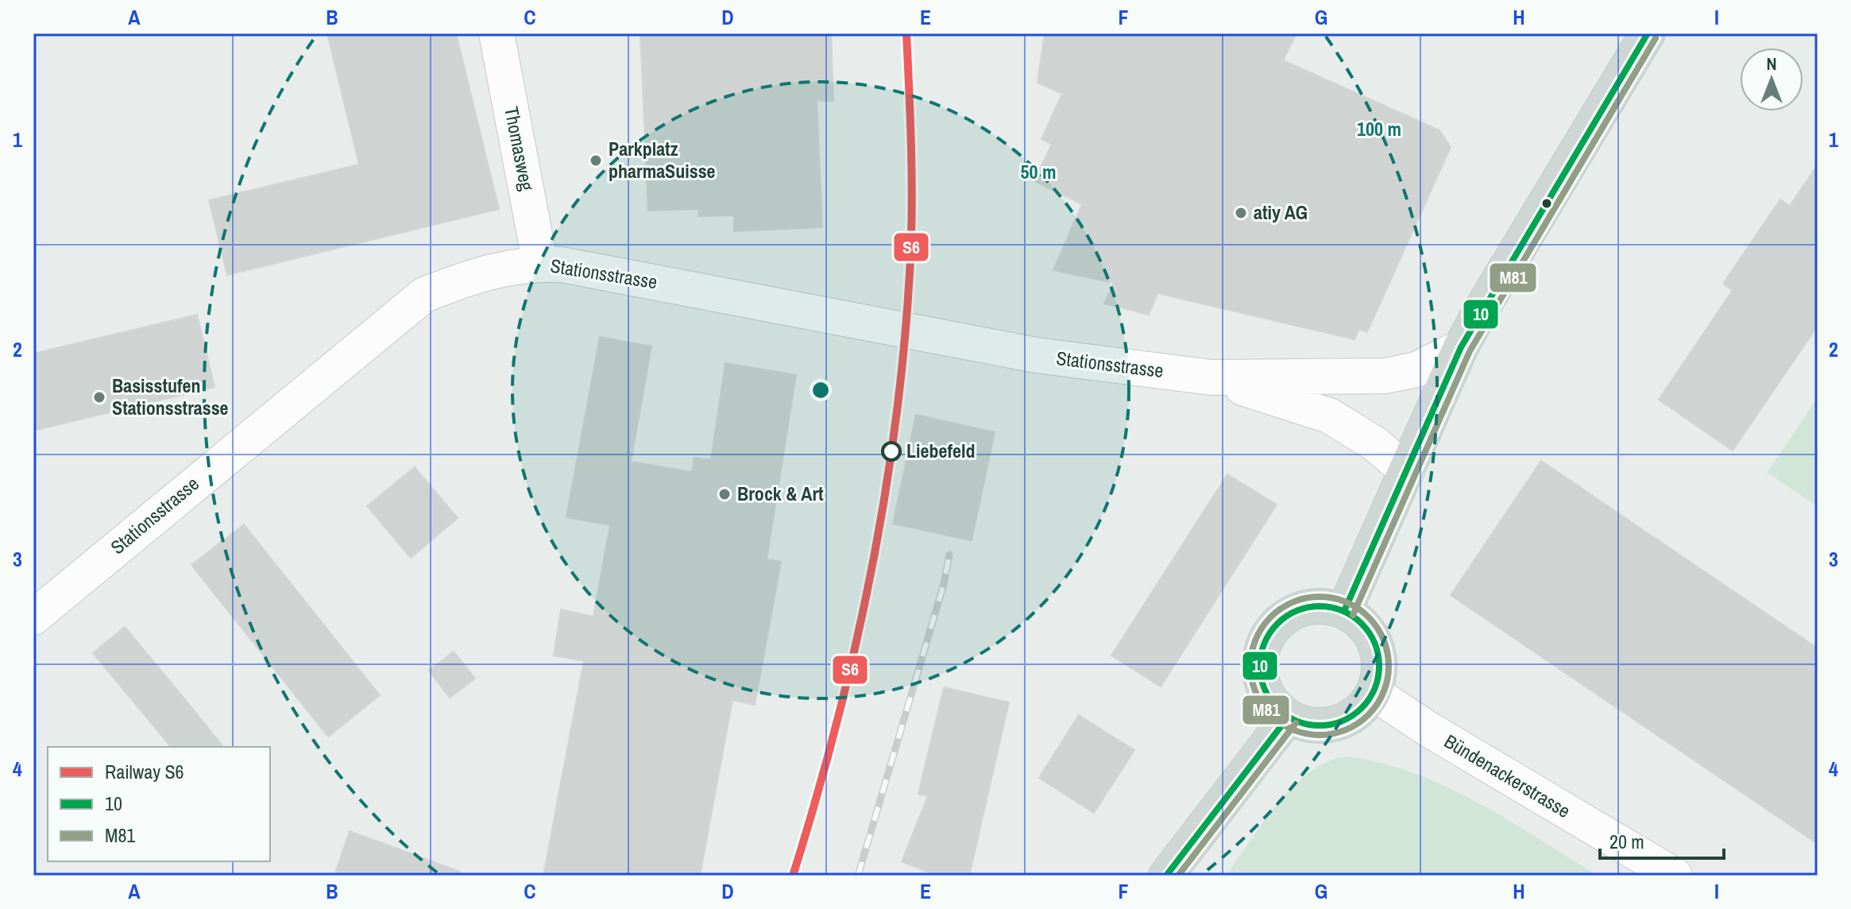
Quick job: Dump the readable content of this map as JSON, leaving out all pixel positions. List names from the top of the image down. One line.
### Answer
{"streets":{"street":["Thomasweg","Stationsstrasse","Bündenackerstrasse"]},"crossings":[["Thomasweg","Stationsstrasse"]],"places":["Parkplatz pharmaSuisse","atiy AG","Basisstufen Stationsstrasse","Liebefeld","Brock & Art"],"lines":["rail line S6","transit line 10","transit line M81"],"legend":["Railway S6","10","M81"],"scale_bar":"20 m","north":"top","grid":{"columns":["A","B","C","D","E","F","G","H","I"],"rows":["1","2","3","4"]},"rings":["100 m","50 m"]}
